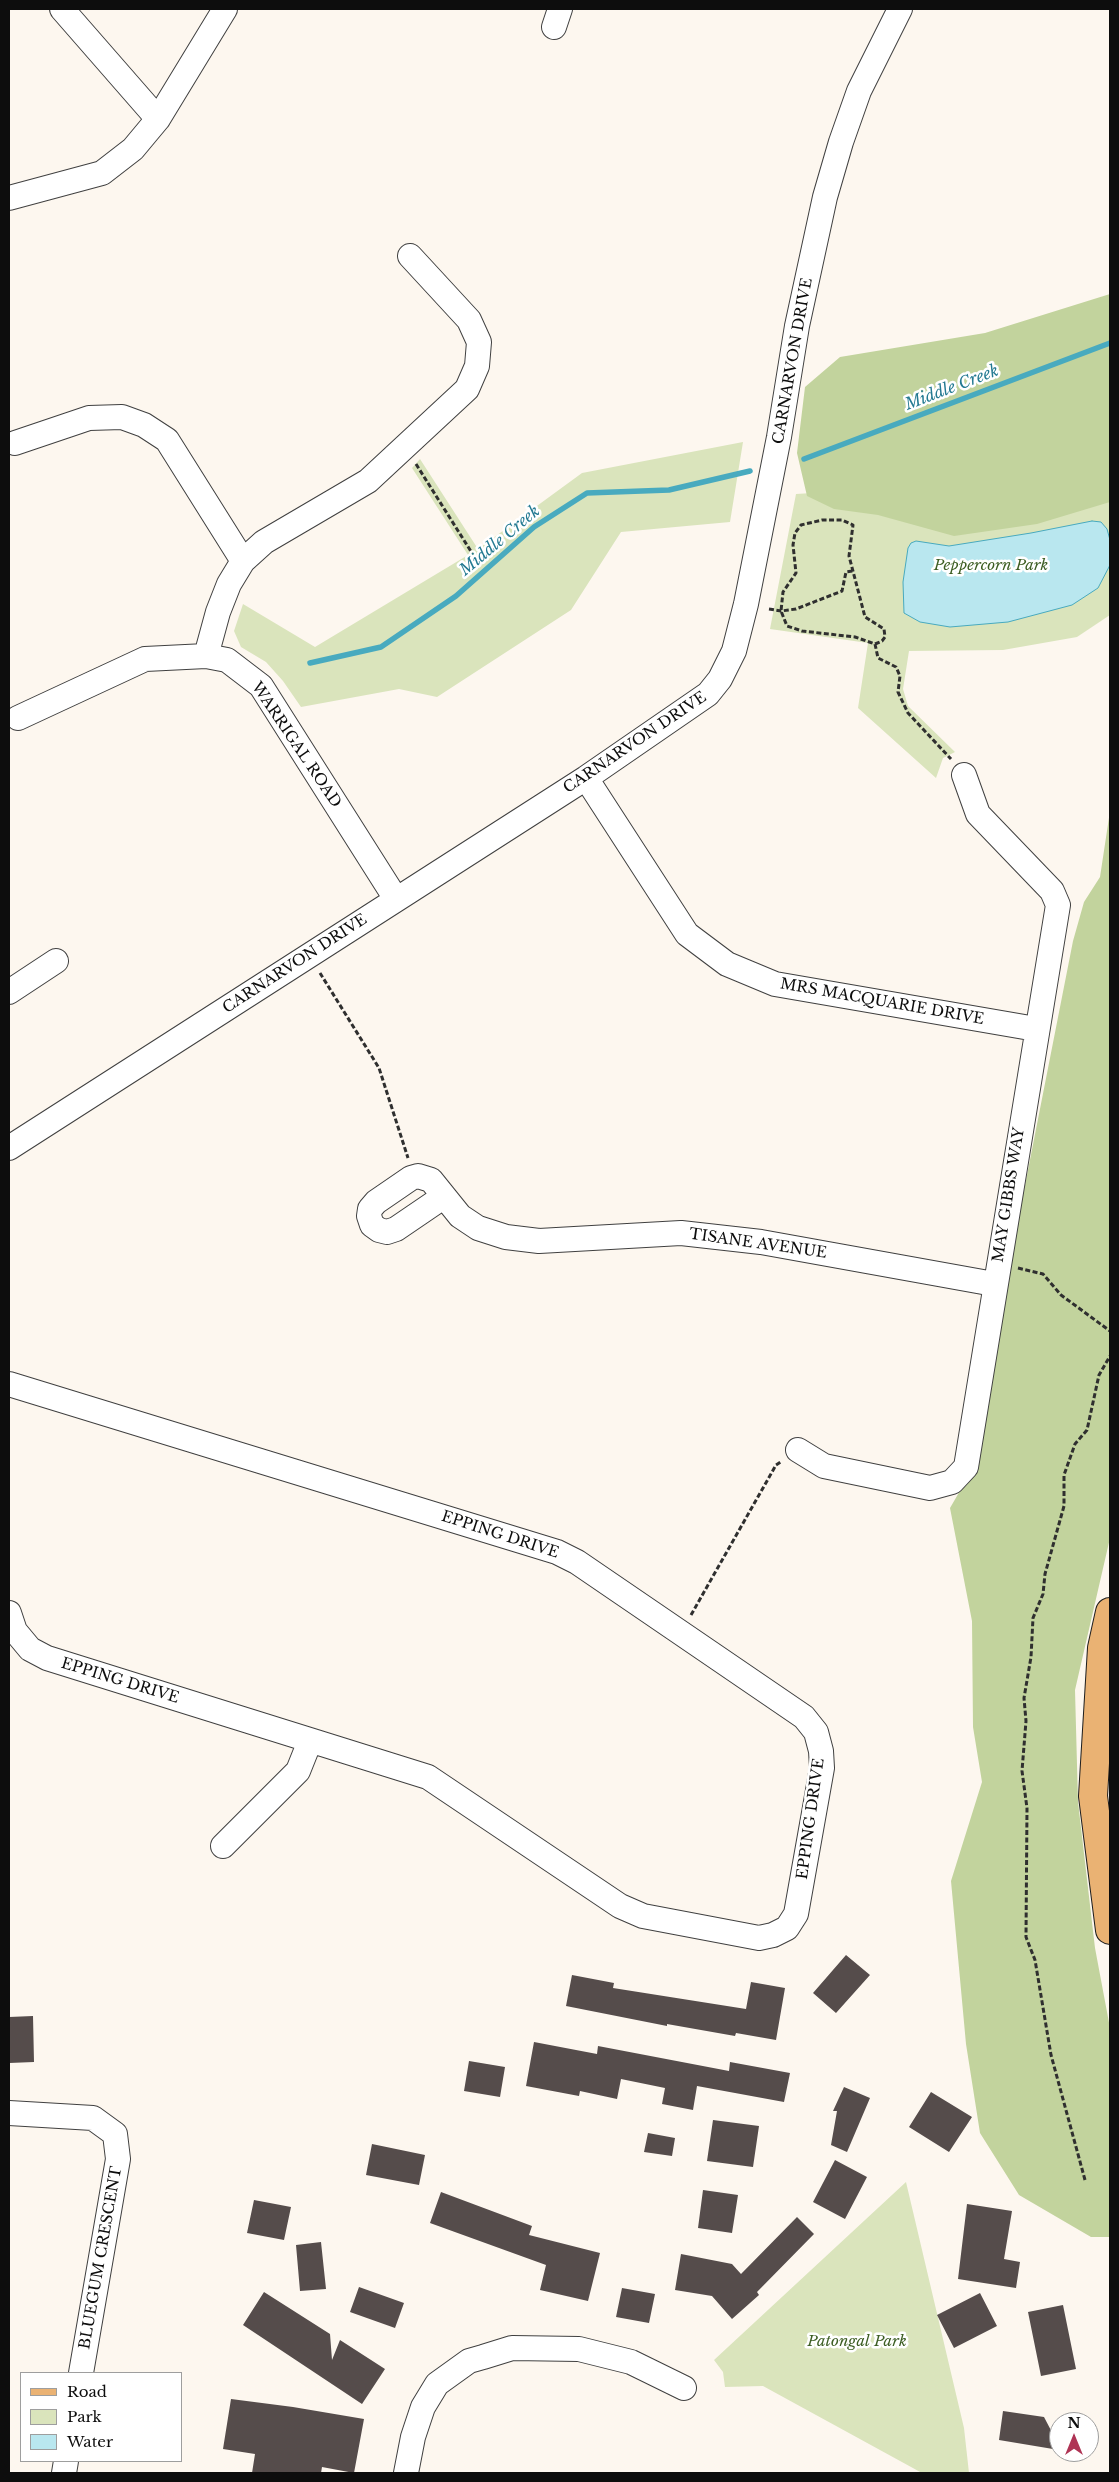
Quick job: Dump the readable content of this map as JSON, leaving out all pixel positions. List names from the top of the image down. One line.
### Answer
{"streets":{"street":["CARNARVON DRIVE","WARRIGAL ROAD","MRS MACQUARIE DRIVE","MAY GIBBS WAY","TISANE AVENUE","EPPING DRIVE","BLUEGUM CRESCENT"]},"crossings":[["CARNARVON DRIVE","WARRIGAL ROAD"],["CARNARVON DRIVE","MRS MACQUARIE DRIVE"],["MRS MACQUARIE DRIVE","MAY GIBBS WAY"],["MAY GIBBS WAY","TISANE AVENUE"]],"water":["Middle Creek"],"parks":["Peppercorn Park","Patongal Park"],"legend":["Road","Park","Water"],"north":"top"}
